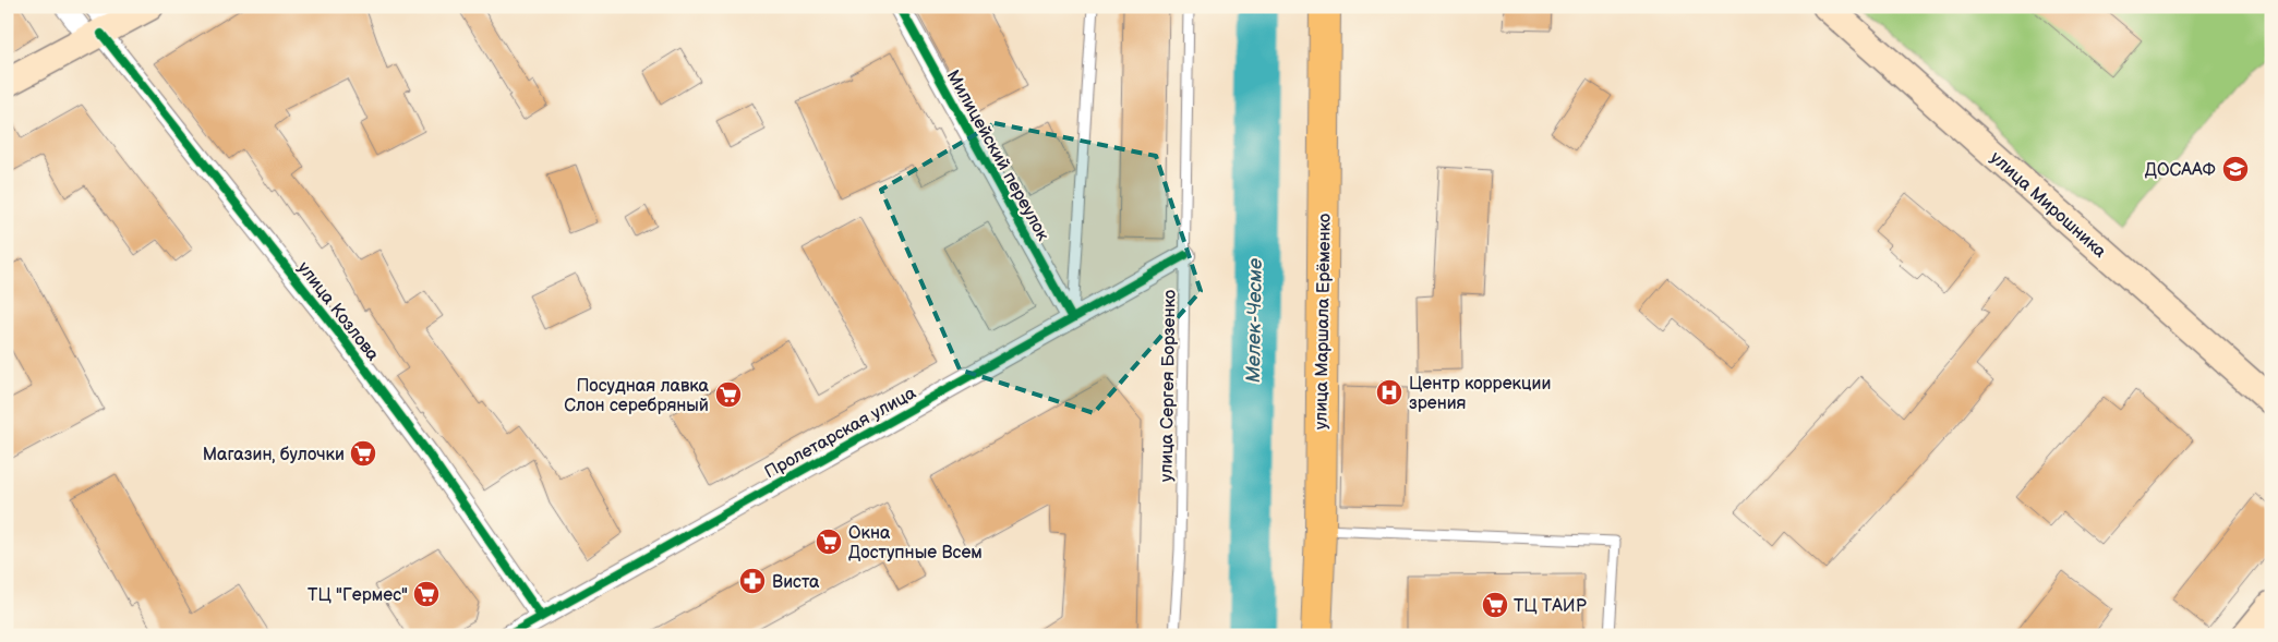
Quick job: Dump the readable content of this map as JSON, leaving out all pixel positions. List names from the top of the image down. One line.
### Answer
{"streets":{"main road":["улица Мирошника","улица Маршала Ерёменко"],"street":["Милицейский переулок","улица Козлова","Пролетарская улица"],"lane":["улица Сергея Борзенко"]},"crossings":[["Милицейский переулок","Пролетарская улица"],["улица Козлова","Пролетарская улица"],["улица Сергея Борзенко","Пролетарская улица"]],"water":["Мелек-Чесме"],"places":{"school or university":["ДОСААФ"],"hospital":["Центр коррекции зрения"],"supermarket":["Посудная лавка Слон серебряный","Магазин, булочки","Окна Доступные Всем","ТЦ \"Гермес\"","ТЦ ТАИР"],"pharmacy":["Виста"]}}
